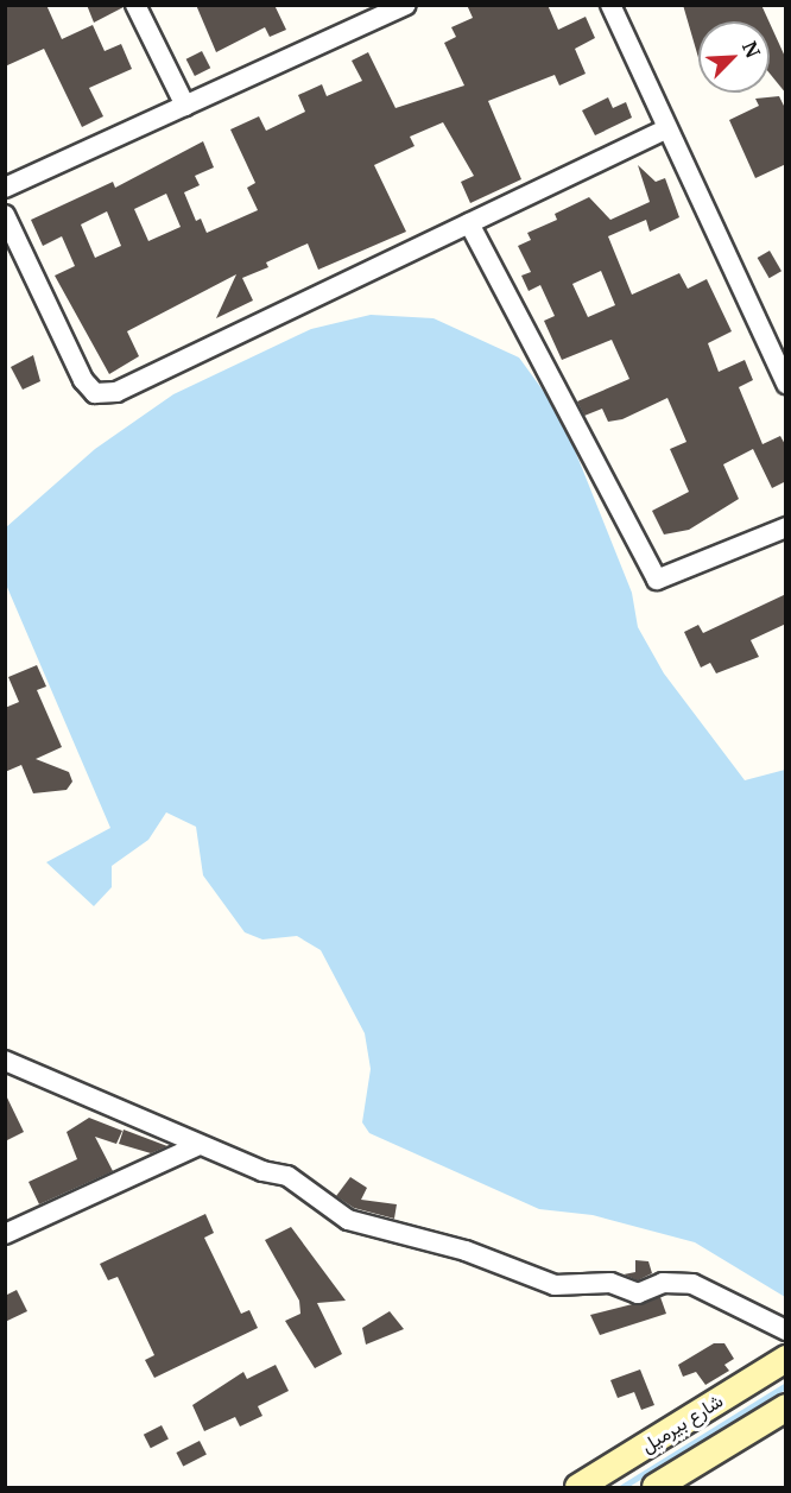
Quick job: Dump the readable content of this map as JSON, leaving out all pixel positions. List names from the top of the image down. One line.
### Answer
{"streets":{"street":["شارع بيرميل"]},"north":"top right"}
